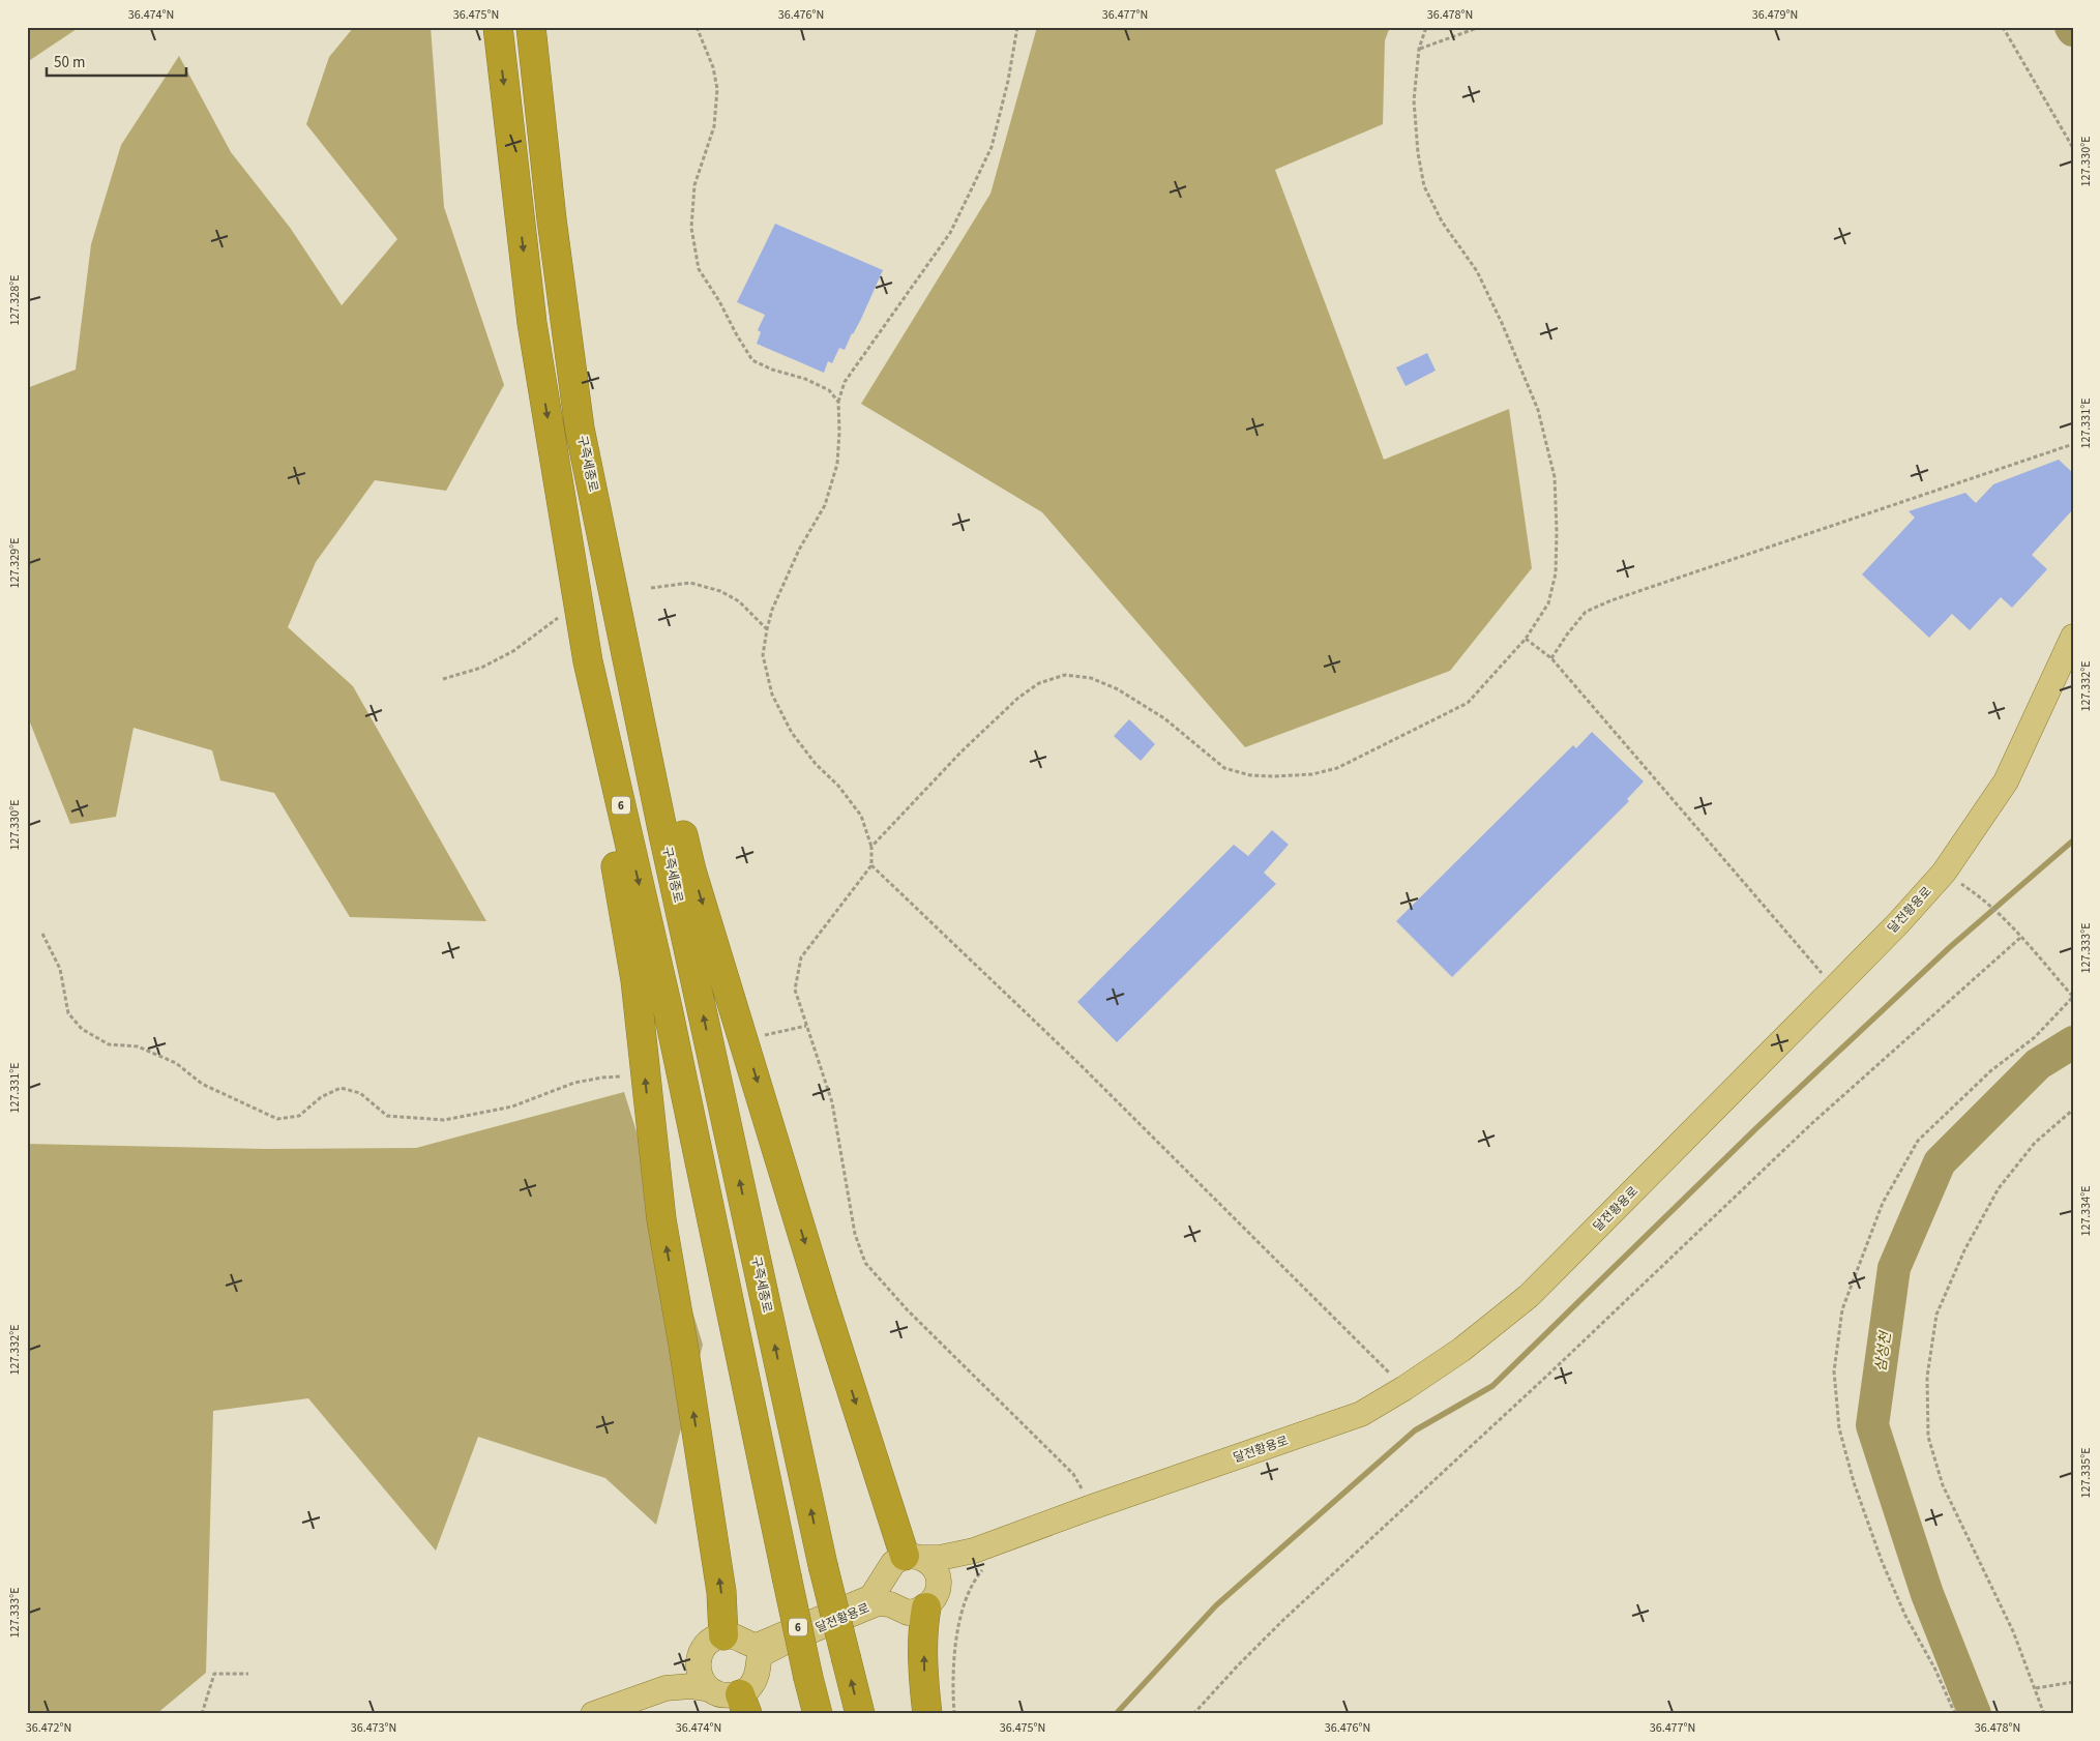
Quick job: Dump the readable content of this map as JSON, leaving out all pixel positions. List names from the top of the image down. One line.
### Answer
{"streets":{"highway":["구즉세종로","6"],"main road":["달전황용로"]},"water":["삼성천"],"scale_bar":"50 m","coordinates":["36.474°N","36.475°N","36.476°N","36.477°N","36.478°N","36.479°N","127.330°E","127.328°E","127.331°E","127.329°E","127.332°E","127.333°E","127.334°E","127.335°E","36.472°N","36.473°N"]}
